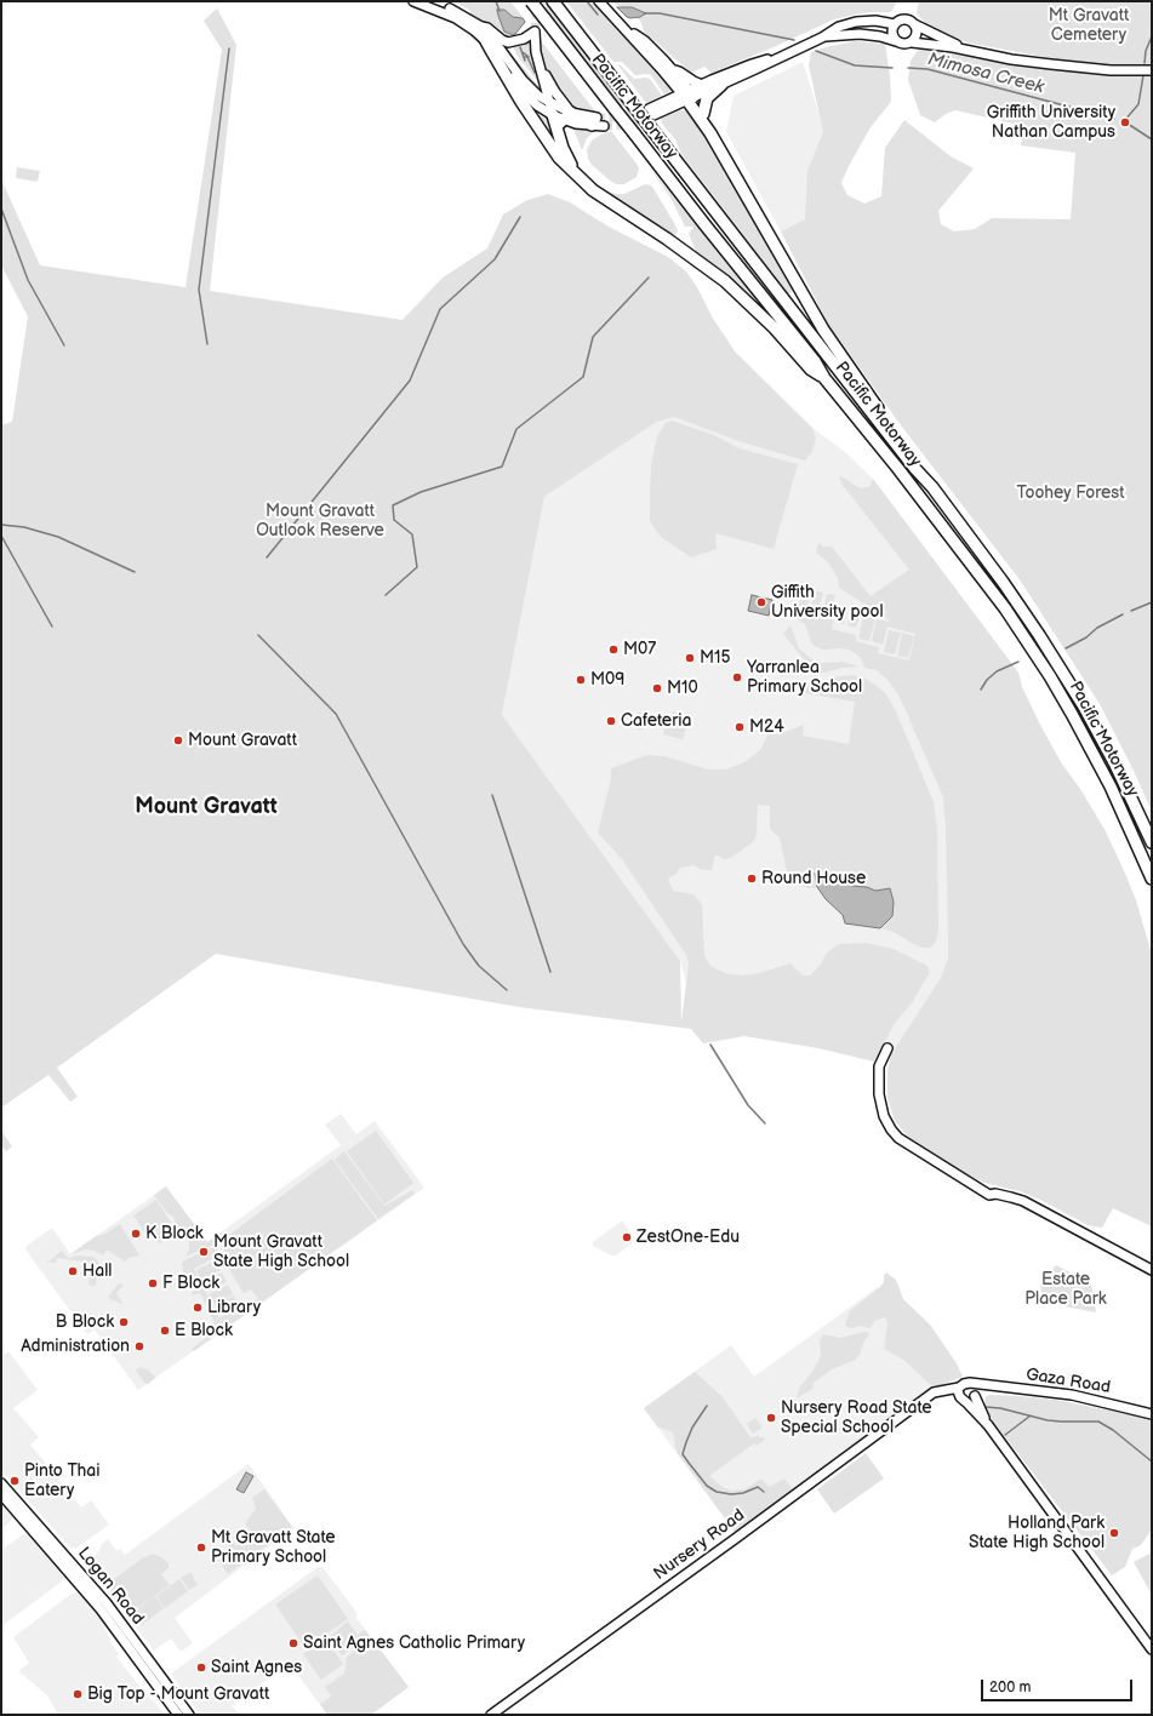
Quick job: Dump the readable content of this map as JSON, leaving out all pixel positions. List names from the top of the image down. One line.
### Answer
{"streets":{"highway":["Pacific Motorway"],"main road":["Gaza Road","Nursery Road","Logan Road"]},"crossings":[["Gaza Road","Nursery Road"]],"districts":["Mount Gravatt"],"water":["Mimosa Creek"],"parks":["Mt Gravatt Cemetery","Toohey Forest","Mount Gravatt Outlook Reserve","Estate Place Park"],"places":["Griffith University Nathan Campus","Giffith University pool","M07","M15","Yarranlea Primary School","M09","M10","Cafeteria","M24","Mount Gravatt","Round House","K Block","ZestOne-Edu","Mount Gravatt State High School","Hall","F Block","Library","B Block","E Block","Administration","Nursery Road State Special School","Pinto Thai Eatery","Holland Park State High School","Mt Gravatt State Primary School","Saint Agnes Catholic Primary","Saint Agnes","Big Top - Mount Gravatt"],"scale_bar":"200 m"}
